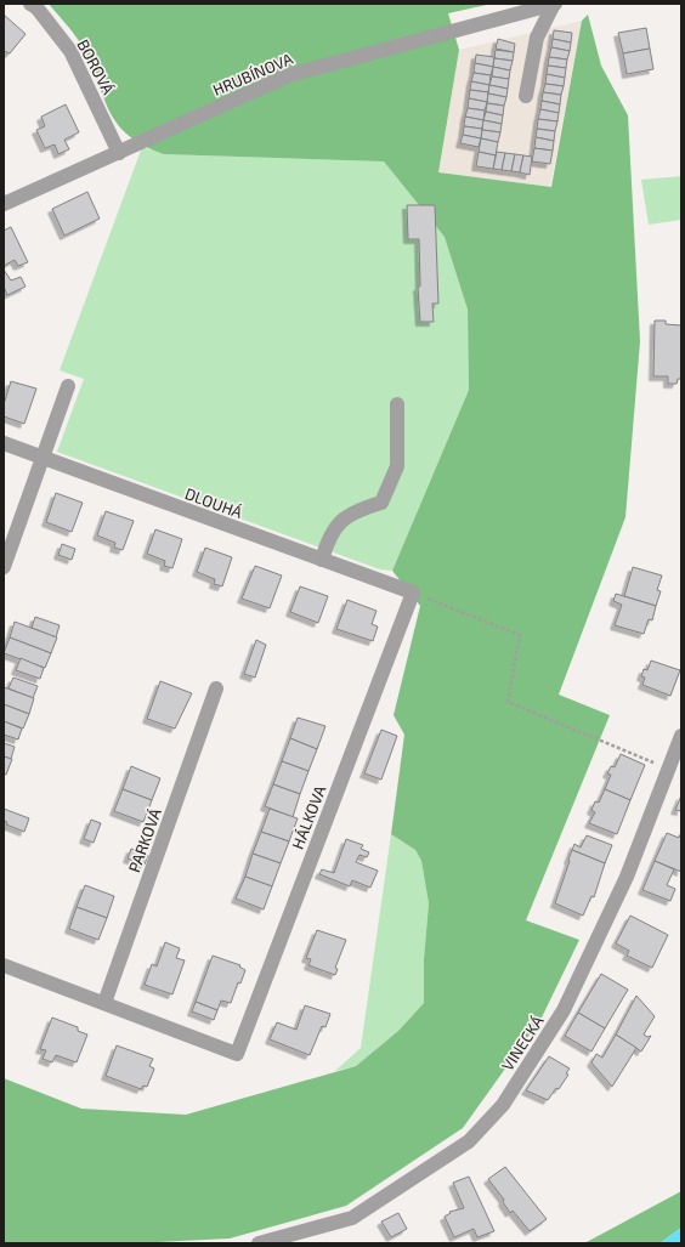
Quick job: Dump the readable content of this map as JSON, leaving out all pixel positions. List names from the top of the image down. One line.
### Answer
{"streets":{"street":["BOROVÁ","HRUBÍNOVA","DLOUHÁ","HÁLKOVA","PARKOVÁ","VINECKÁ"]},"crossings":[["BOROVÁ","HRUBÍNOVA"],["DLOUHÁ","HÁLKOVA"],["HÁLKOVA","PARKOVÁ"]]}
